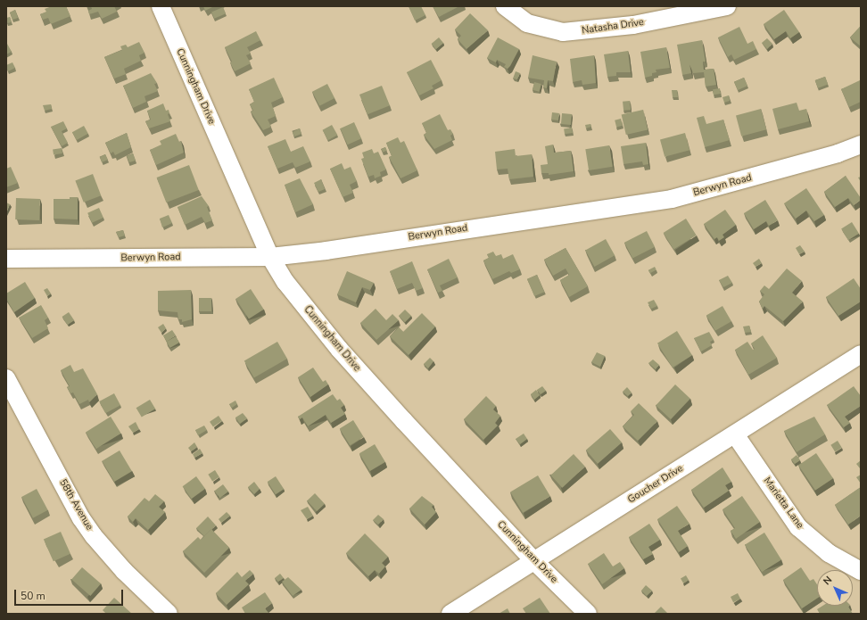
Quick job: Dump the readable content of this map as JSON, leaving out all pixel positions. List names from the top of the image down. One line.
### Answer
{"streets":{"street":["Natasha Drive","Cunningham Drive","Berwyn Road","Goucher Drive","Marietta Lane","58th Avenue"]},"crossings":[["Cunningham Drive","Berwyn Road"],["Cunningham Drive","Goucher Drive"],["Goucher Drive","Marietta Lane"]],"scale_bar":"50 m","north":"top left"}
